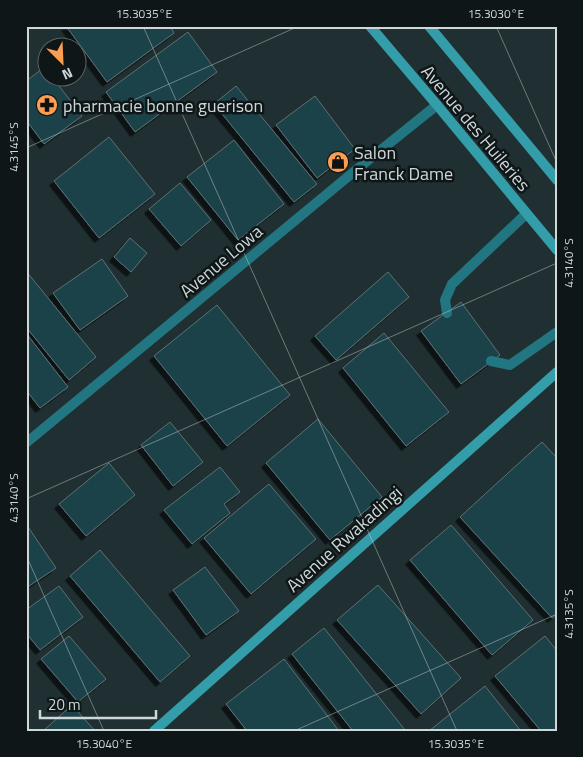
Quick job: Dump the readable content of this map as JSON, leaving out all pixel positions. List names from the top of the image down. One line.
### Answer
{"streets":{"street":["Avenue des Huileries","Avenue Lowa","Avenue Rwakadingi"]},"crossings":[["Avenue des Huileries","Avenue Lowa"]],"places":{"pharmacy":["pharmacie bonne guerison"],"shop":["Salon Franck Dame"]},"scale_bar":"20 m","north":"bottom right","coordinates":["15.3035°E","15.3030°E","4.3145°S","4.3140°S","4.3135°S","15.3040°E"]}
